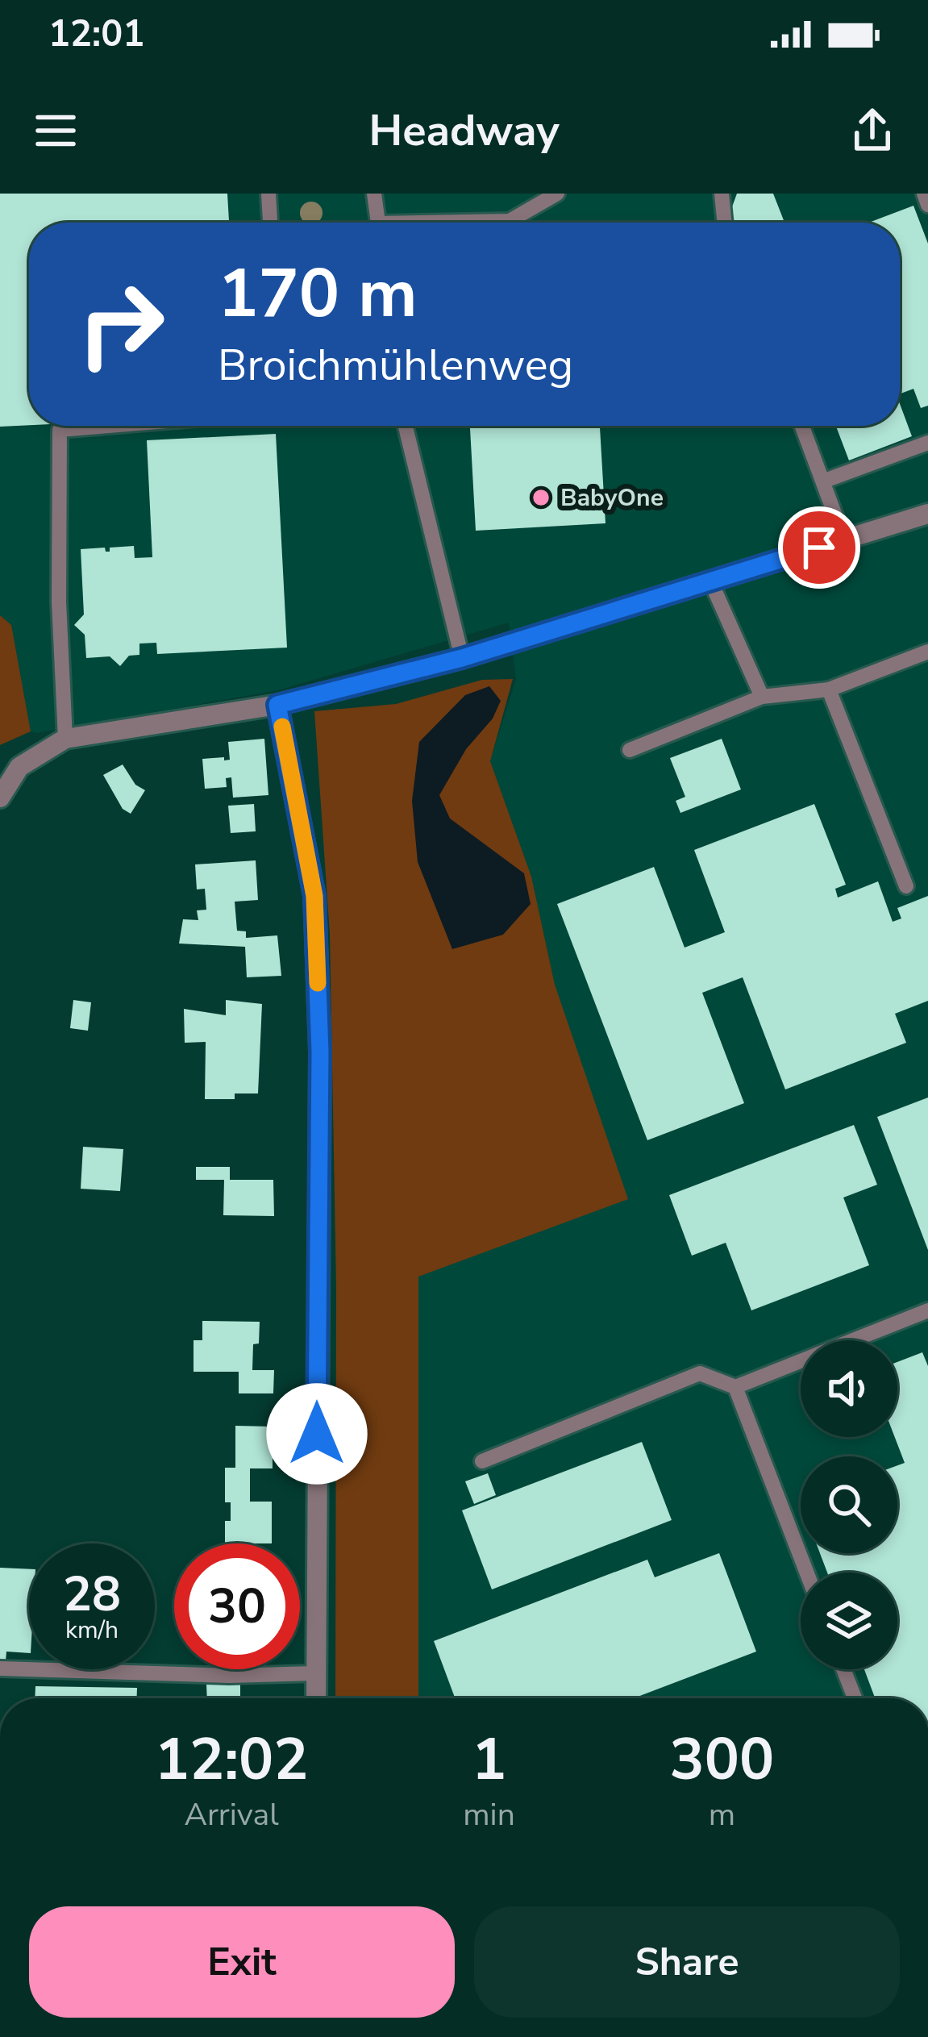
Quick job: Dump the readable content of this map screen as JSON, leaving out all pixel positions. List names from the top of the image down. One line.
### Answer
{"places":["BabyOne"],"page":{"status":"12:01","header":"Headway","turn":["170 m","Broichmühlenweg"],"speed":"28 km/h","limit":"30","eta":["12:02","Arrival","1","min","300","m"],"buttons":["Exit","Share"]}}
